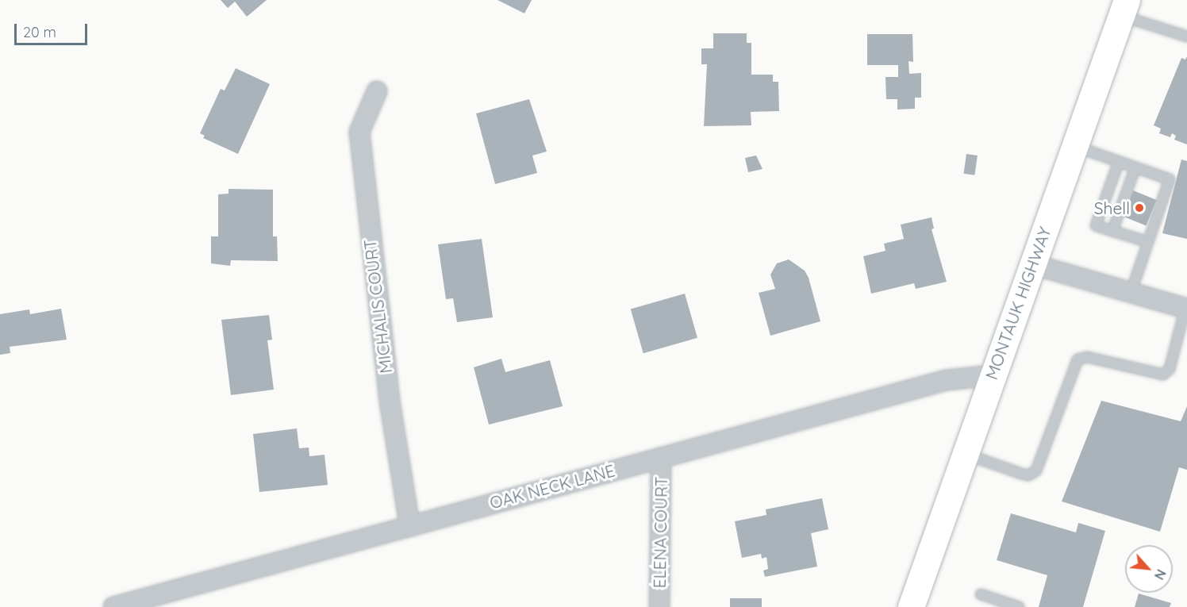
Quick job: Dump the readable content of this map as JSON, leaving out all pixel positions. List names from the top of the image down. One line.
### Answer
{"streets":{"main road":["MONTAUK HIGHWAY"],"street":["MICHALIS COURT","OAK NECK LANE","ELENA COURT"]},"crossings":[["MONTAUK HIGHWAY","OAK NECK LANE"],["MICHALIS COURT","OAK NECK LANE"],["OAK NECK LANE","ELENA COURT"]],"places":["Shell"],"scale_bar":"20 m","north":"bottom right"}
